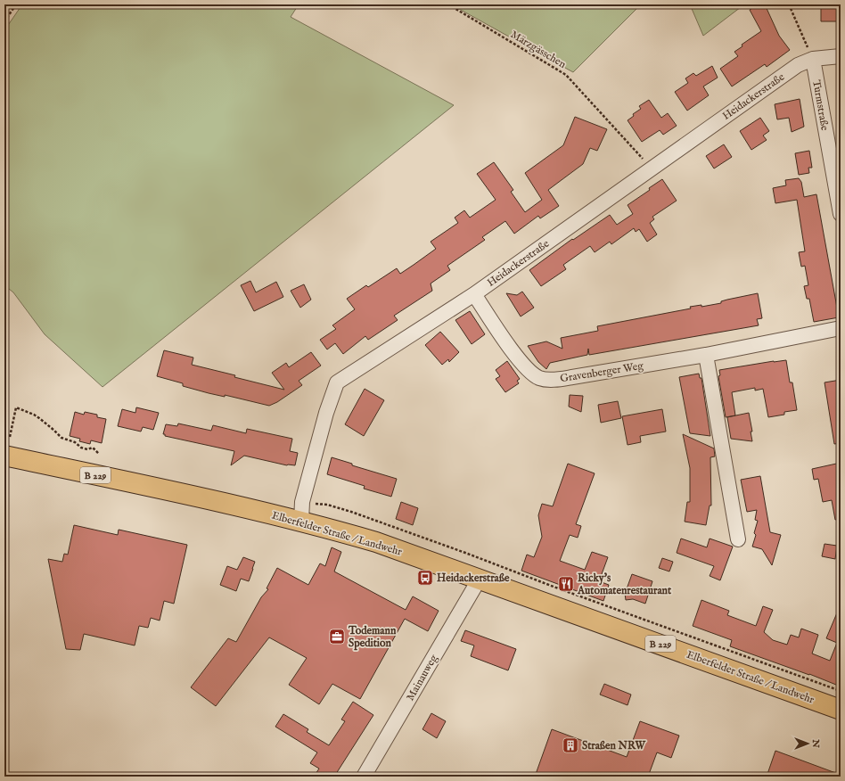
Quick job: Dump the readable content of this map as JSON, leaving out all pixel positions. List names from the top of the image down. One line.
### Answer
{"streets":{"main road":["B 229","Elberfelder Straße / Landwehr"],"street":["Heidackerstraße","Turmstraße","Gravenberger Weg","Mainauweg"],"path":["Märzgässchen"]},"crossings":[["Märzgässchen","Heidackerstraße"],["Heidackerstraße","Turmstraße"],["Heidackerstraße","Gravenberger Weg"],["Heidackerstraße","Elberfelder Straße / Landwehr"],["Elberfelder Straße / Landwehr","Mainauweg"]],"places":{"bus stop":["Heidackerstraße"],"restaurant":["Ricky's Automatenrestaurant"],"office":["Todemann Spedition"],"building":["Straßen NRW"]},"north":"right"}
